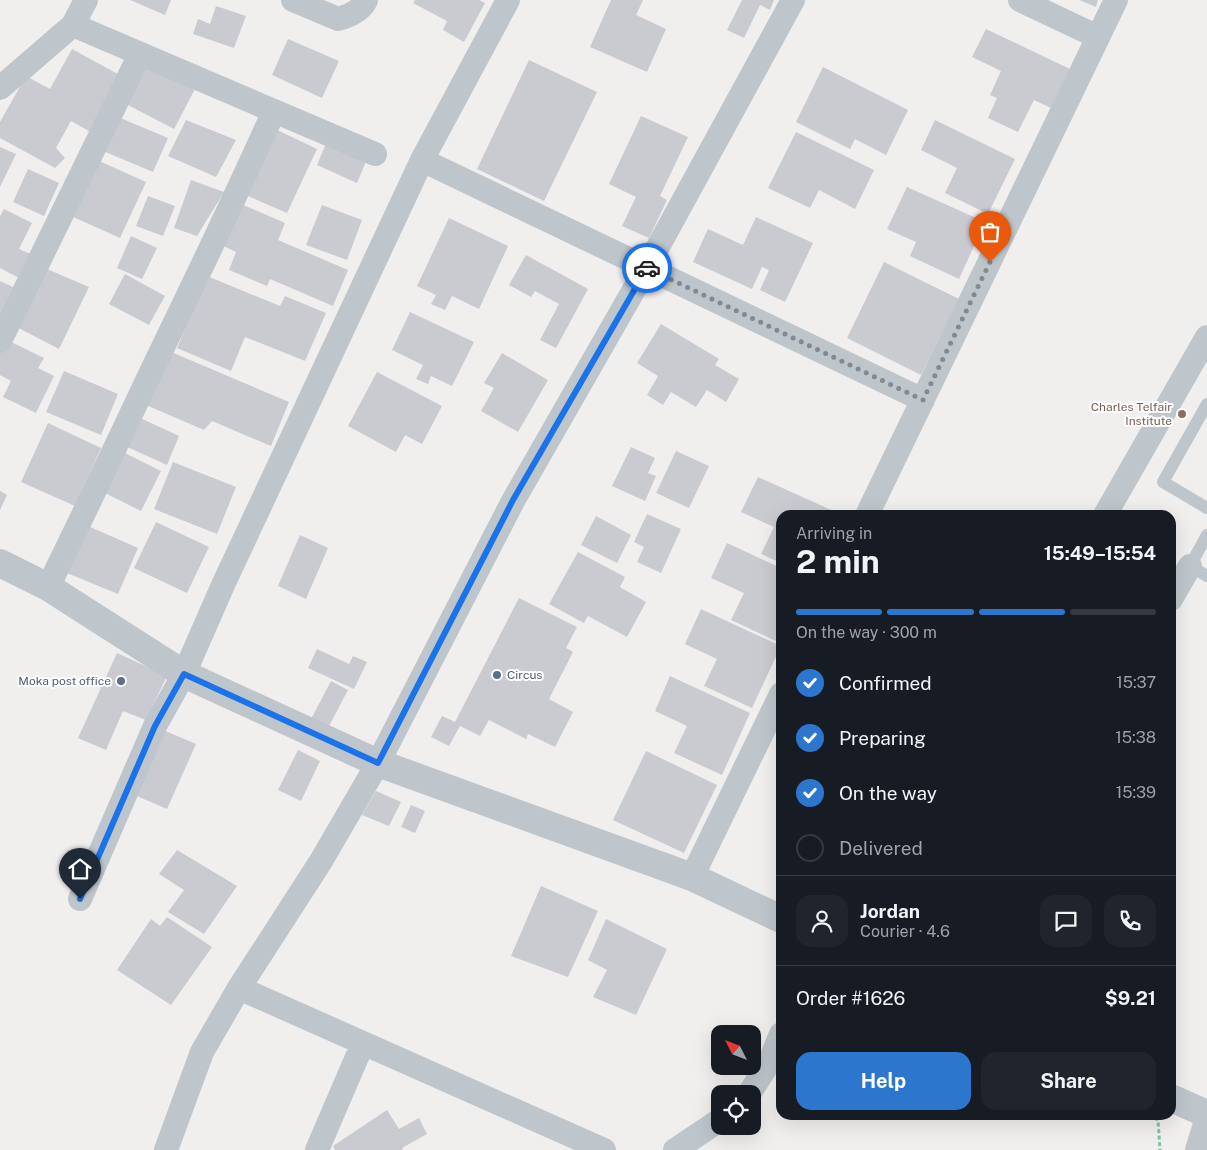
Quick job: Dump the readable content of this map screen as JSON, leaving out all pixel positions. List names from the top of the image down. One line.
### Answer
{"places":["Charles Telfair Institute","Circus","Moka post office"],"north":"top left","page":{"heading":["2 min","Arriving in","15:49–15:54"],"panel":["Jordan","Courier · 4.6","Order #1626","$9.21"],"bar":"On the way · 300 m","list":[["Confirmed","15:37"],["Preparing","15:38"],["On the way","15:39"],"Delivered"],"buttons":["Help","Share"]}}
